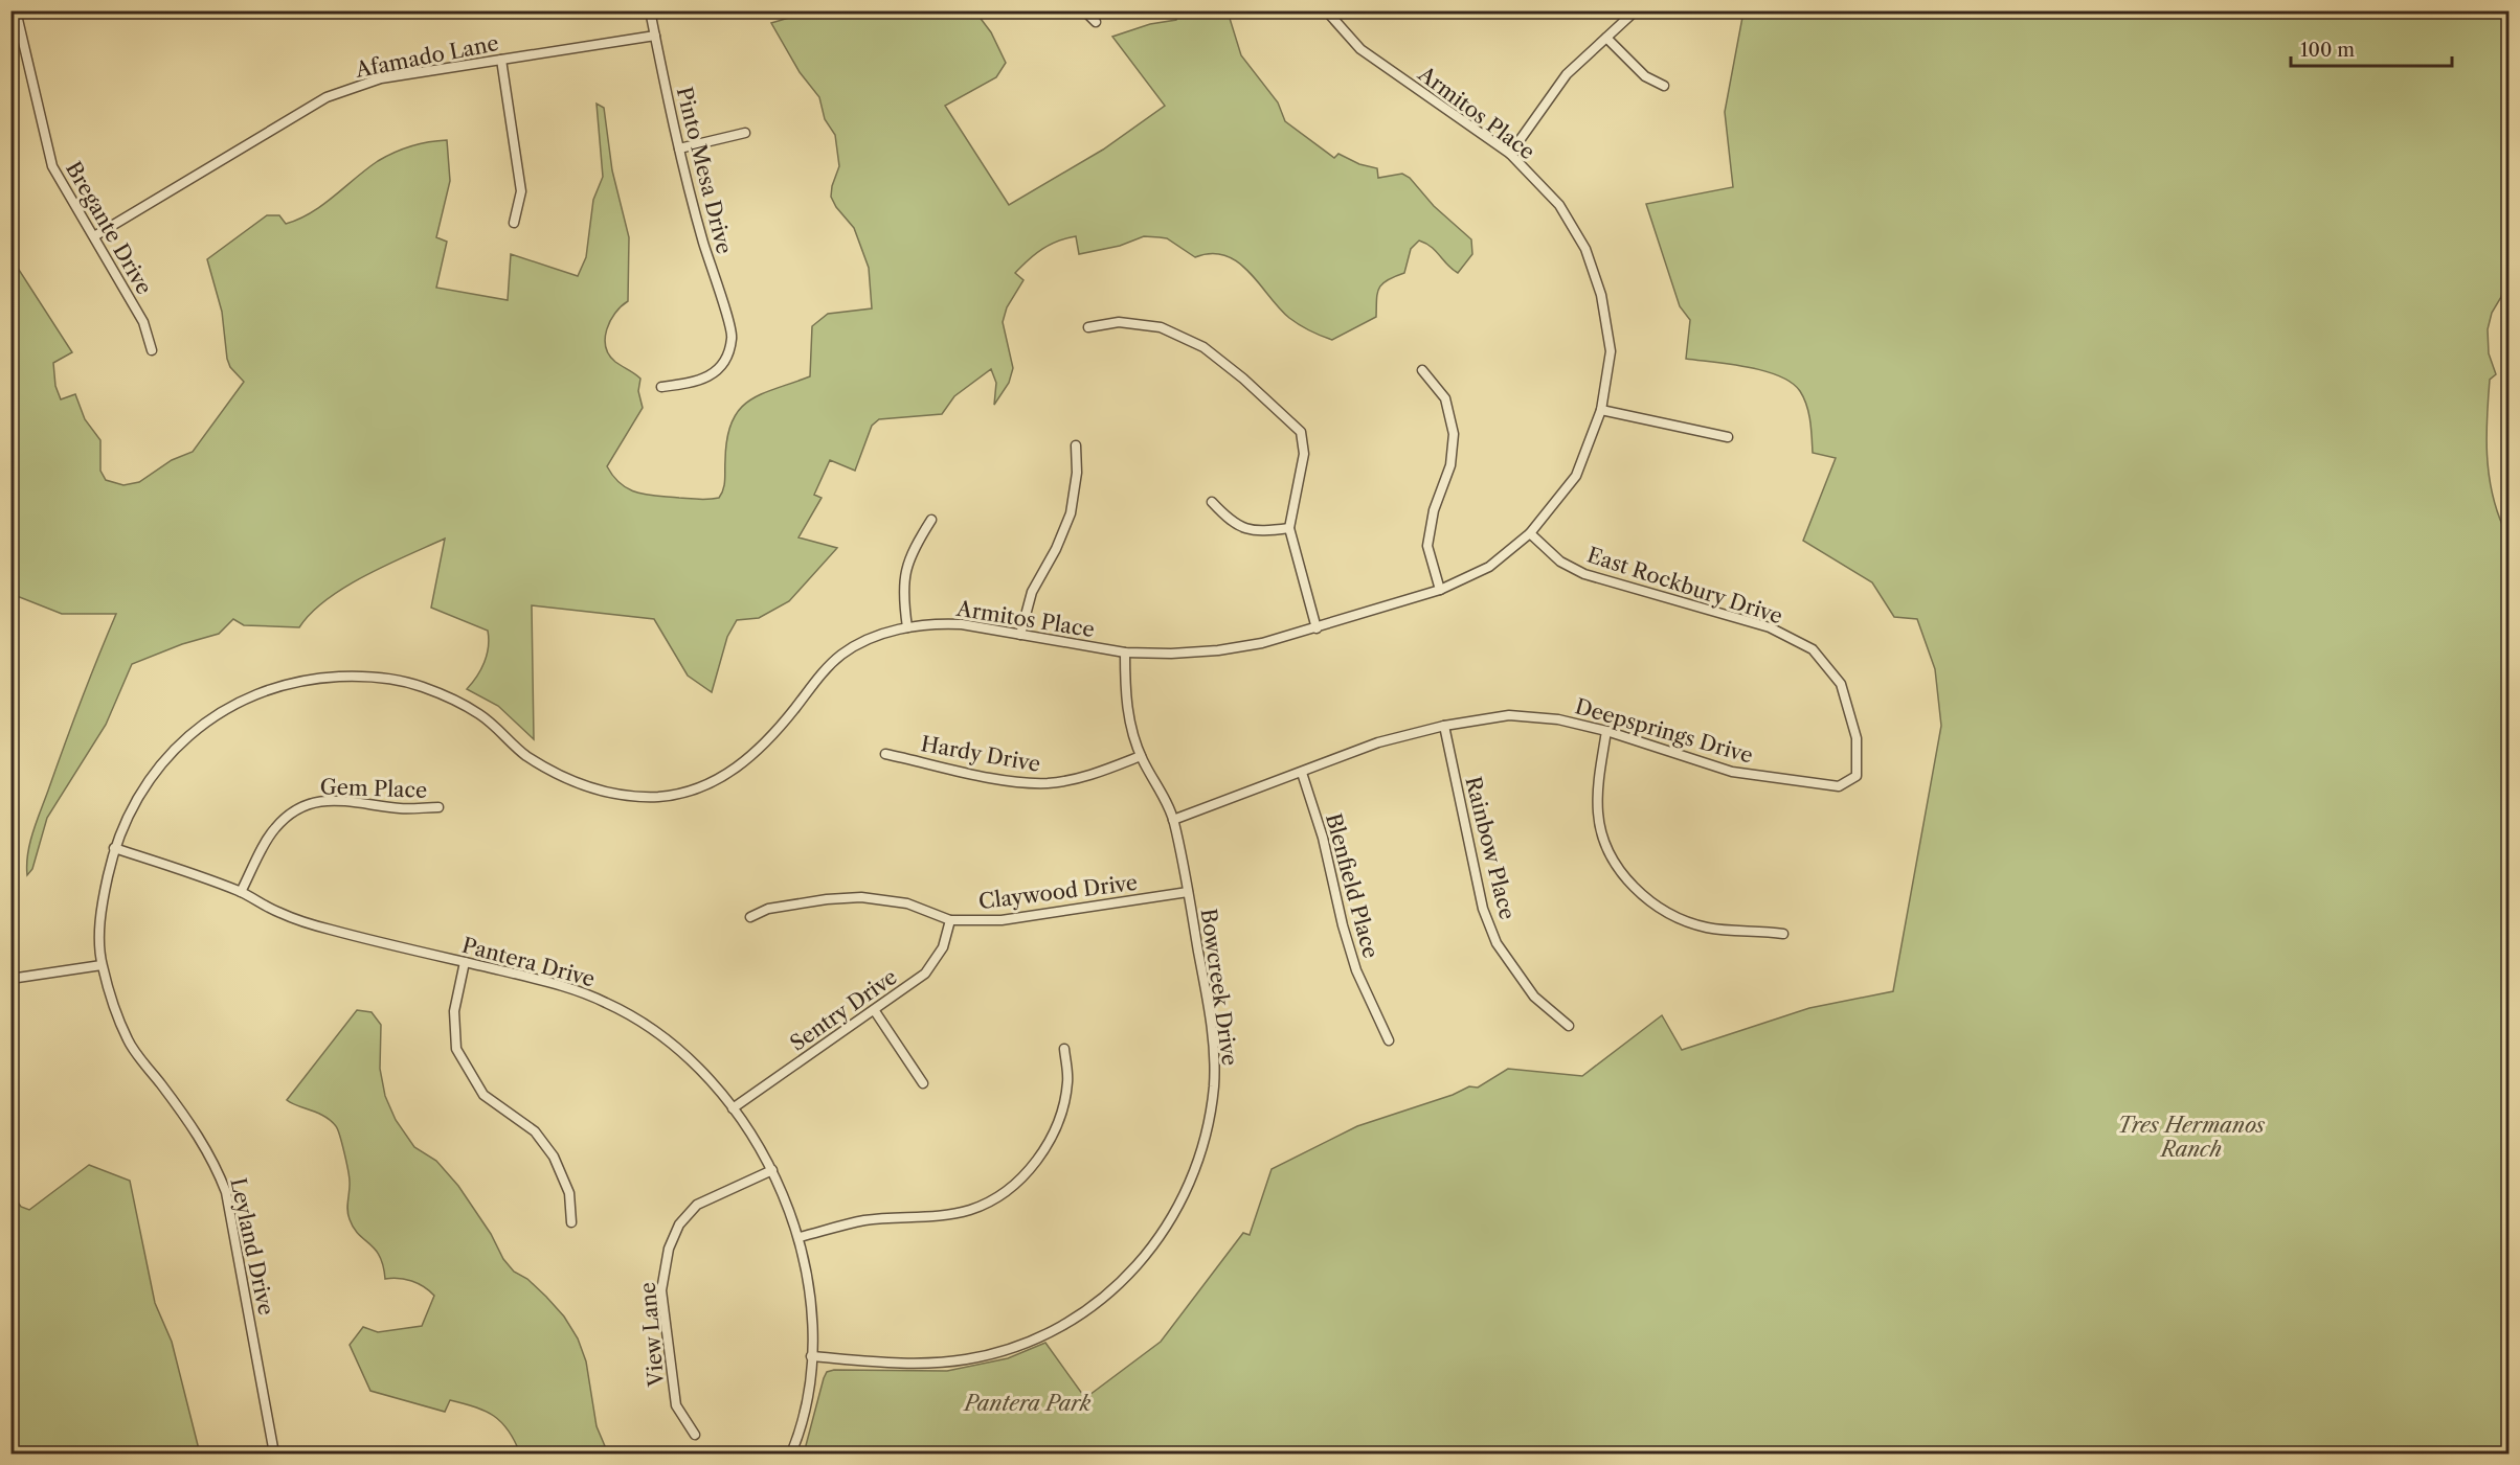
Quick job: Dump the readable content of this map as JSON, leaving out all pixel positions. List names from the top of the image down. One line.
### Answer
{"streets":{"street":["Afamado Lane","Armitos Place","Pinto Mesa Drive","Bregante Drive","East Rockbury Drive","Deepsprings Drive","Hardy Drive","Gem Place","Rainbow Place","Blenfield Place","Claywood Drive","Pantera Drive","Bowcreek Drive","Sentry Drive","Leyland Drive","View Lane"]},"crossings":[["Afamado Lane","Pinto Mesa Drive"],["Afamado Lane","Bregante Drive"],["Armitos Place","East Rockbury Drive"],["Armitos Place","Pantera Drive"],["Armitos Place","Bowcreek Drive"],["Armitos Place","Leyland Drive"],["East Rockbury Drive","Deepsprings Drive"],["Deepsprings Drive","Rainbow Place"],["Deepsprings Drive","Blenfield Place"],["Deepsprings Drive","Bowcreek Drive"],["Hardy Drive","Bowcreek Drive"],["Gem Place","Pantera Drive"],["Claywood Drive","Bowcreek Drive"],["Claywood Drive","Sentry Drive"],["Pantera Drive","Bowcreek Drive"],["Pantera Drive","Sentry Drive"],["Pantera Drive","View Lane"]],"parks":["Tres Hermanos Ranch","Pantera Park"],"scale_bar":"100 m"}
